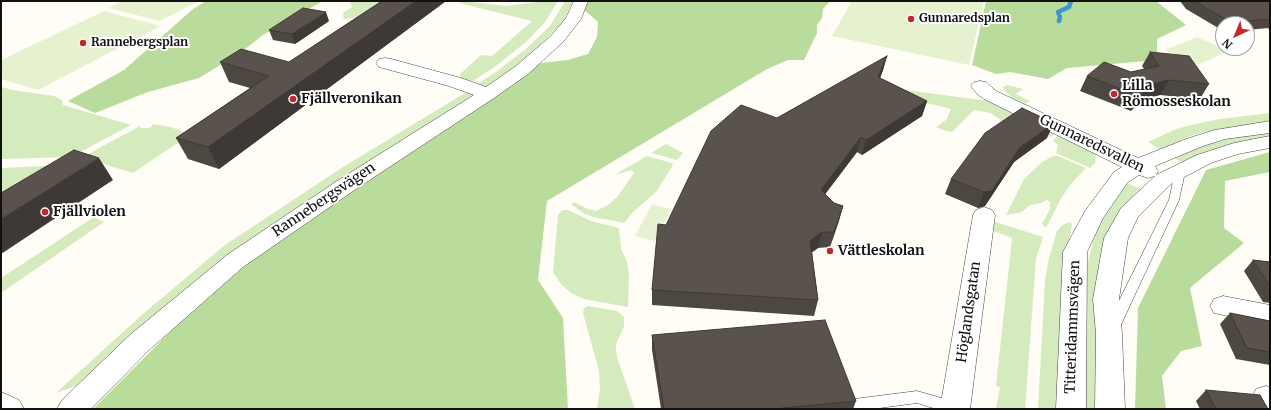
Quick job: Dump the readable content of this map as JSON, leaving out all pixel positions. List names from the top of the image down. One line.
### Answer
{"streets":{"street":["Gunnaredsvallen","Rannebergsvägen","Höglandsgatan","Titteridammsvägen"]},"crossings":[["Gunnaredsvallen","Titteridammsvägen"]],"places":["Gunnaredsplan","Rannebergsplan","Lilla Römosseskolan","Fjällveronikan","Fjällviolen","Vättleskolan"],"north":"bottom left"}
